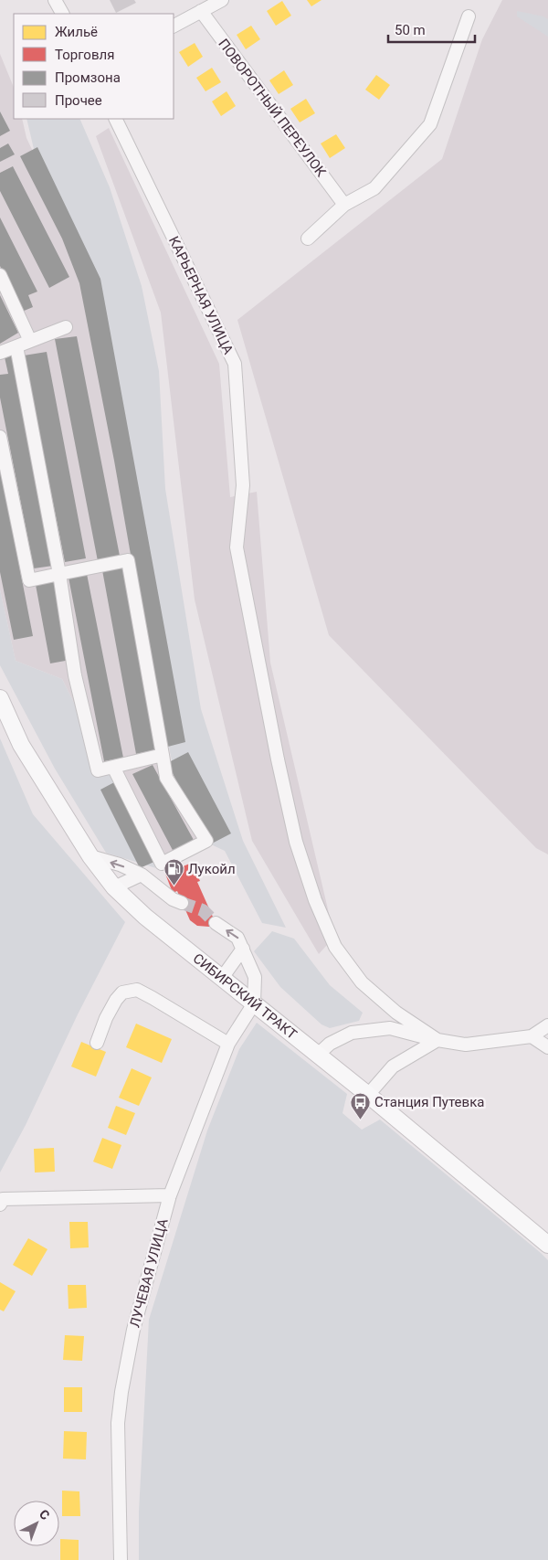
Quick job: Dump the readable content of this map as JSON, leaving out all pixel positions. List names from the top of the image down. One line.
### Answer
{"streets":{"main road":["СИБИРСКИЙ ТРАКТ"],"street":["ПОВОРОТНЫЙ ПЕРЕУЛОК","КАРЬЕРНАЯ УЛИЦА","ЛУЧЕВАЯ УЛИЦА"]},"crossings":[["СИБИРСКИЙ ТРАКТ","ЛУЧЕВАЯ УЛИЦА"]],"places":{"fuel station":["Лукойл"],"bus stop":["Станция Путевка"]},"legend":["Жильё","Торговля","Промзона","Прочее"],"scale_bar":"50 m","north":"top right"}
